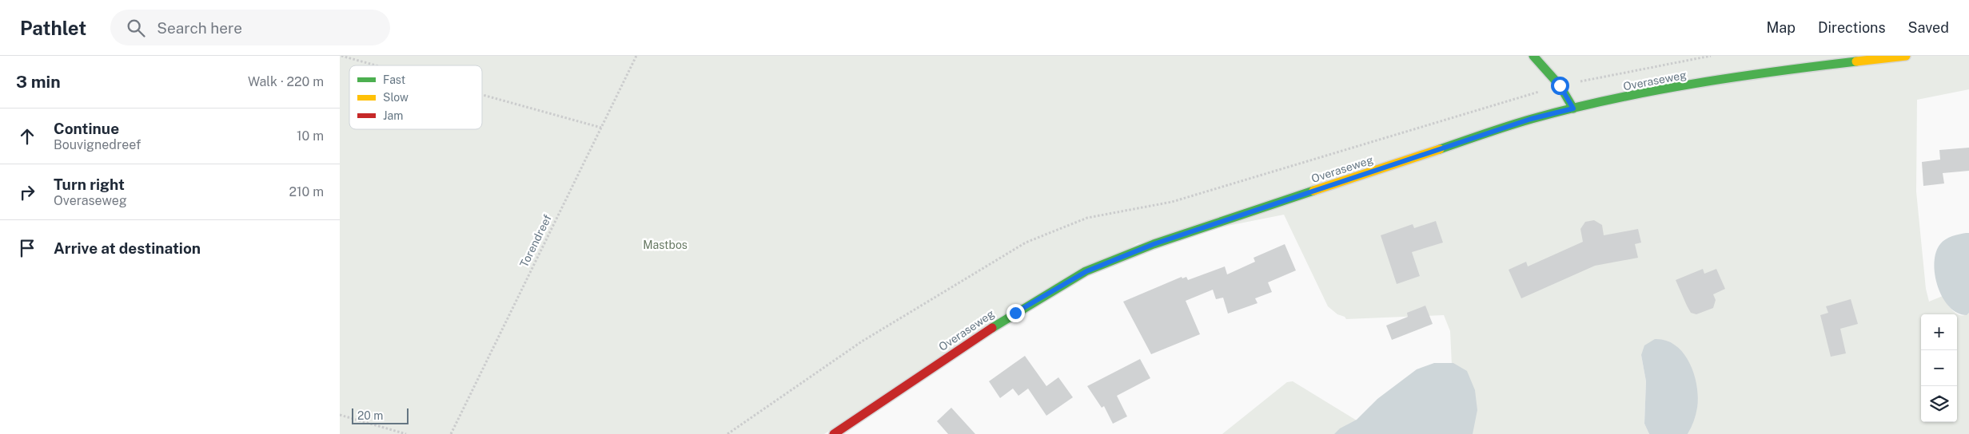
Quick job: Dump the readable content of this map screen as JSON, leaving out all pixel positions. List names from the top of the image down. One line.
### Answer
{"streets":{"street":["Overaseweg"],"path":["Torendreef"]},"parks":["Mastbos"],"legend":["Fast","Slow","Jam"],"scale_bar":"20 m","page":{"header":"Pathlet","search":"Search here","nav":["Map","Directions","Saved"],"heading":["3 min","Walk · 220 m"],"list":[["Continue","Bouvignedreef","10 m"],["Turn right","Overaseweg","210 m"],"Arrive at destination"],"map_buttons":["+","−"],"scale":"20 m"}}
